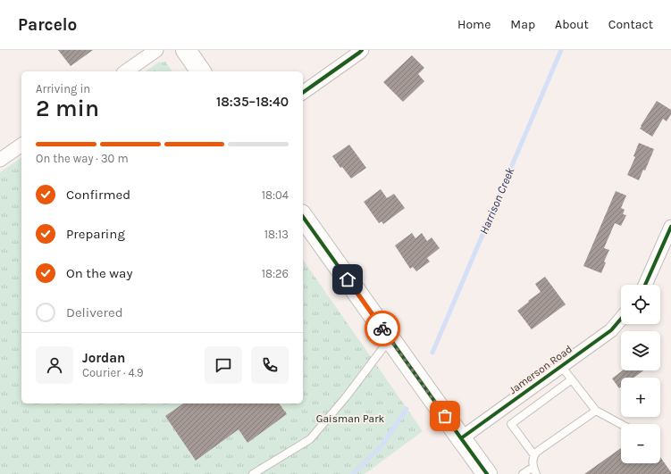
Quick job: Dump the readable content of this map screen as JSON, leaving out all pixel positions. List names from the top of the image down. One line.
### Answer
{"streets":{"street":["Jamerson Road"]},"water":["Harrison Creek"],"parks":["Gaisman Park"],"page":{"header":"Parcelo","nav":["Home","Map","About","Contact"],"heading":["2 min","Arriving in","18:35–18:40"],"panel":["Jordan","Courier · 4.9"],"bar":"On the way · 30 m","list":[["Confirmed","18:04"],["Preparing","18:13"],["On the way","18:26"],"Delivered"],"map_buttons":["+","−"]}}
